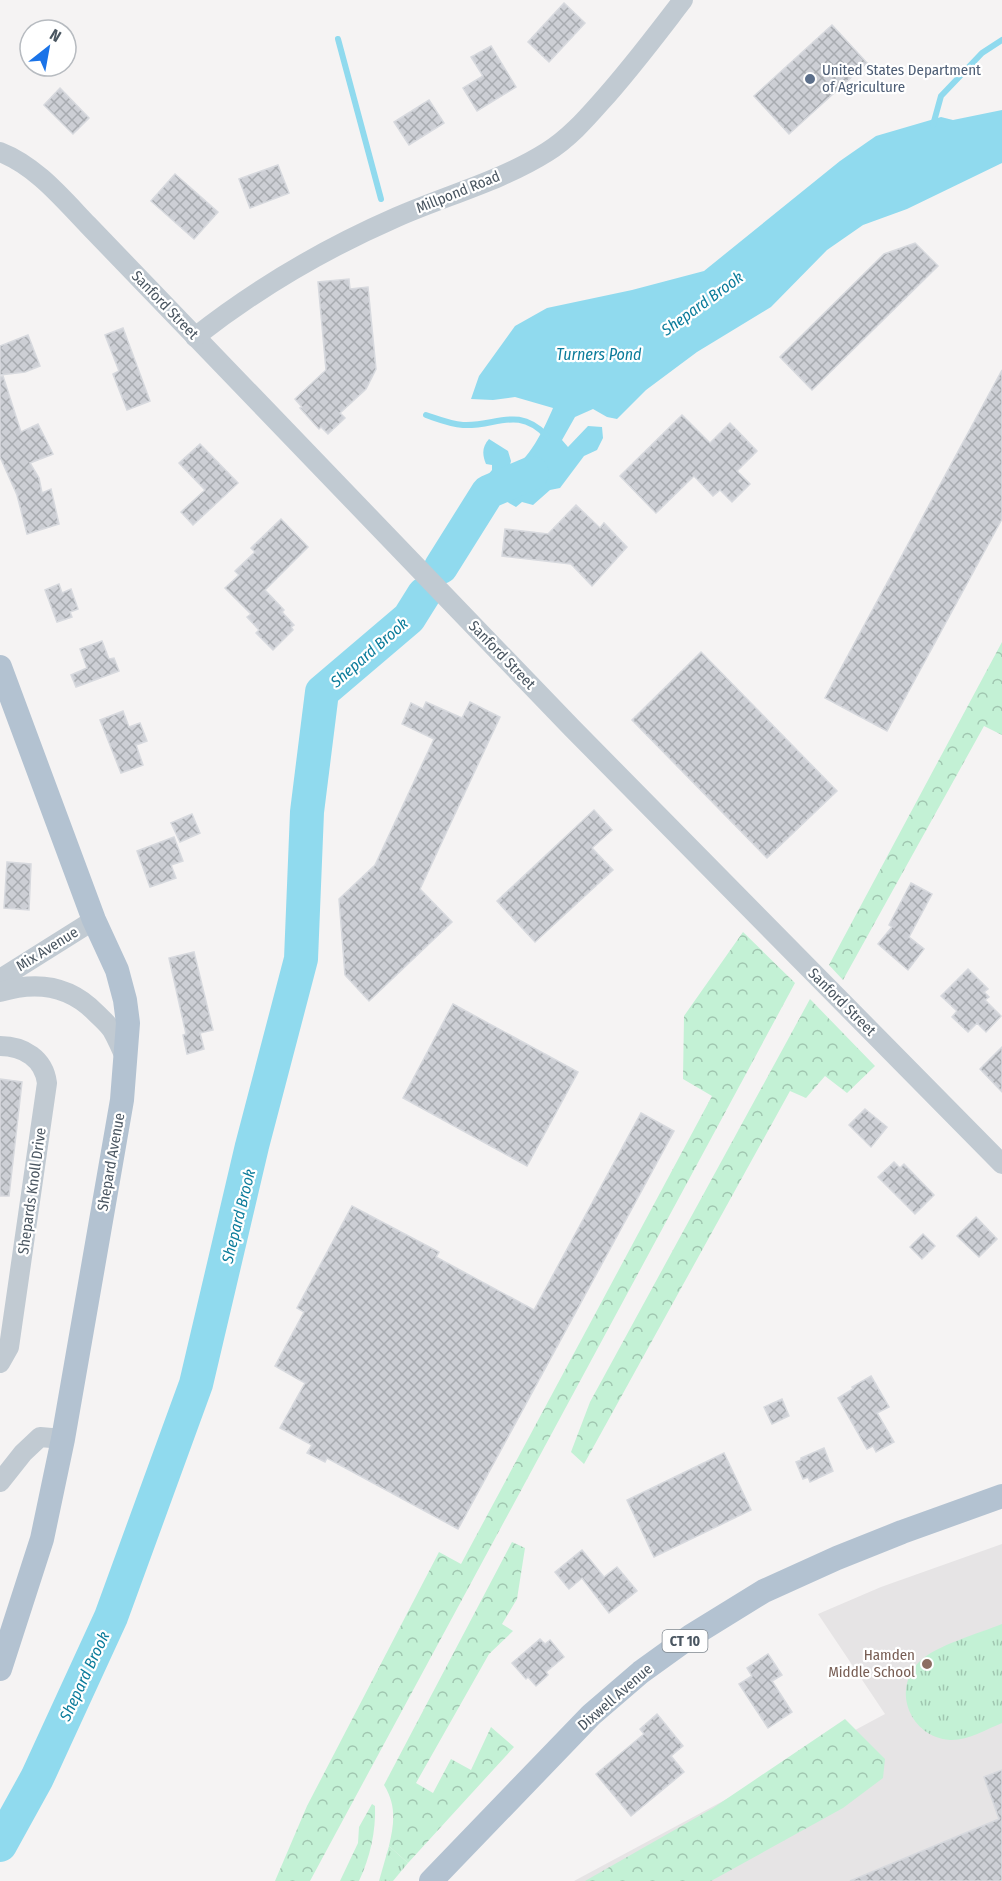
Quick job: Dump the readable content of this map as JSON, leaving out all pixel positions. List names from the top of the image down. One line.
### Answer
{"streets":{"main road":["Shepard Avenue","CT 10","Dixwell Avenue"],"street":["Millpond Road","Sanford Street","Mix Avenue","Shepards Knoll Drive"]},"crossings":[["Millpond Road","Sanford Street"],["Mix Avenue","Shepard Avenue"]],"water":["Shepard Brook","Turners Pond"],"places":["United States Department of Agriculture","Hamden Middle School"],"north":"top right"}
